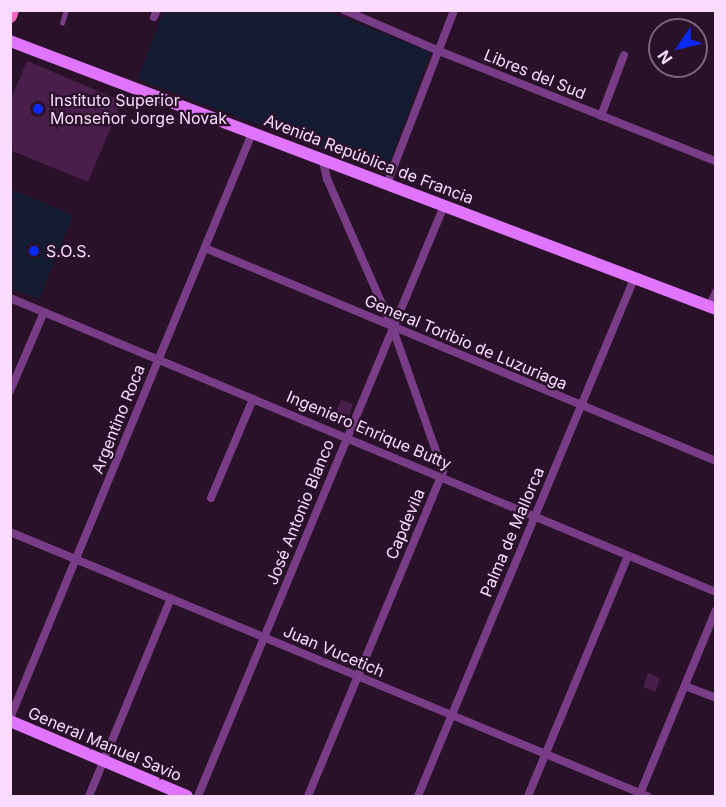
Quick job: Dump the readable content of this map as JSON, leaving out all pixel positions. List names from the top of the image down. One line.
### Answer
{"streets":{"main road":["Avenida República de Francia","General Manuel Savio"],"street":["Libres del Sud","General Toribio de Luzuriaga","Argentino Roca","Ingeniero Enrique Butty","José Antonio Blanco","Capdevila","Palma de Mallorca","Juan Vucetich"]},"crossings":[["Avenida República de Francia","Argentino Roca"],["Avenida República de Francia","José Antonio Blanco"],["Avenida República de Francia","Capdevila"],["Avenida República de Francia","Palma de Mallorca"],["General Toribio de Luzuriaga","Argentino Roca"],["General Toribio de Luzuriaga","José Antonio Blanco"],["General Toribio de Luzuriaga","Capdevila"],["General Toribio de Luzuriaga","Palma de Mallorca"],["Argentino Roca","Ingeniero Enrique Butty"],["Argentino Roca","Juan Vucetich"],["Argentino Roca","General Manuel Savio"],["Ingeniero Enrique Butty","José Antonio Blanco"],["Ingeniero Enrique Butty","Capdevila"],["Ingeniero Enrique Butty","Palma de Mallorca"],["José Antonio Blanco","Capdevila"],["José Antonio Blanco","Juan Vucetich"],["Capdevila","Juan Vucetich"],["Palma de Mallorca","Juan Vucetich"]],"places":["Instituto Superior Monseñor Jorge Novak","S.O.S."],"north":"bottom left"}
